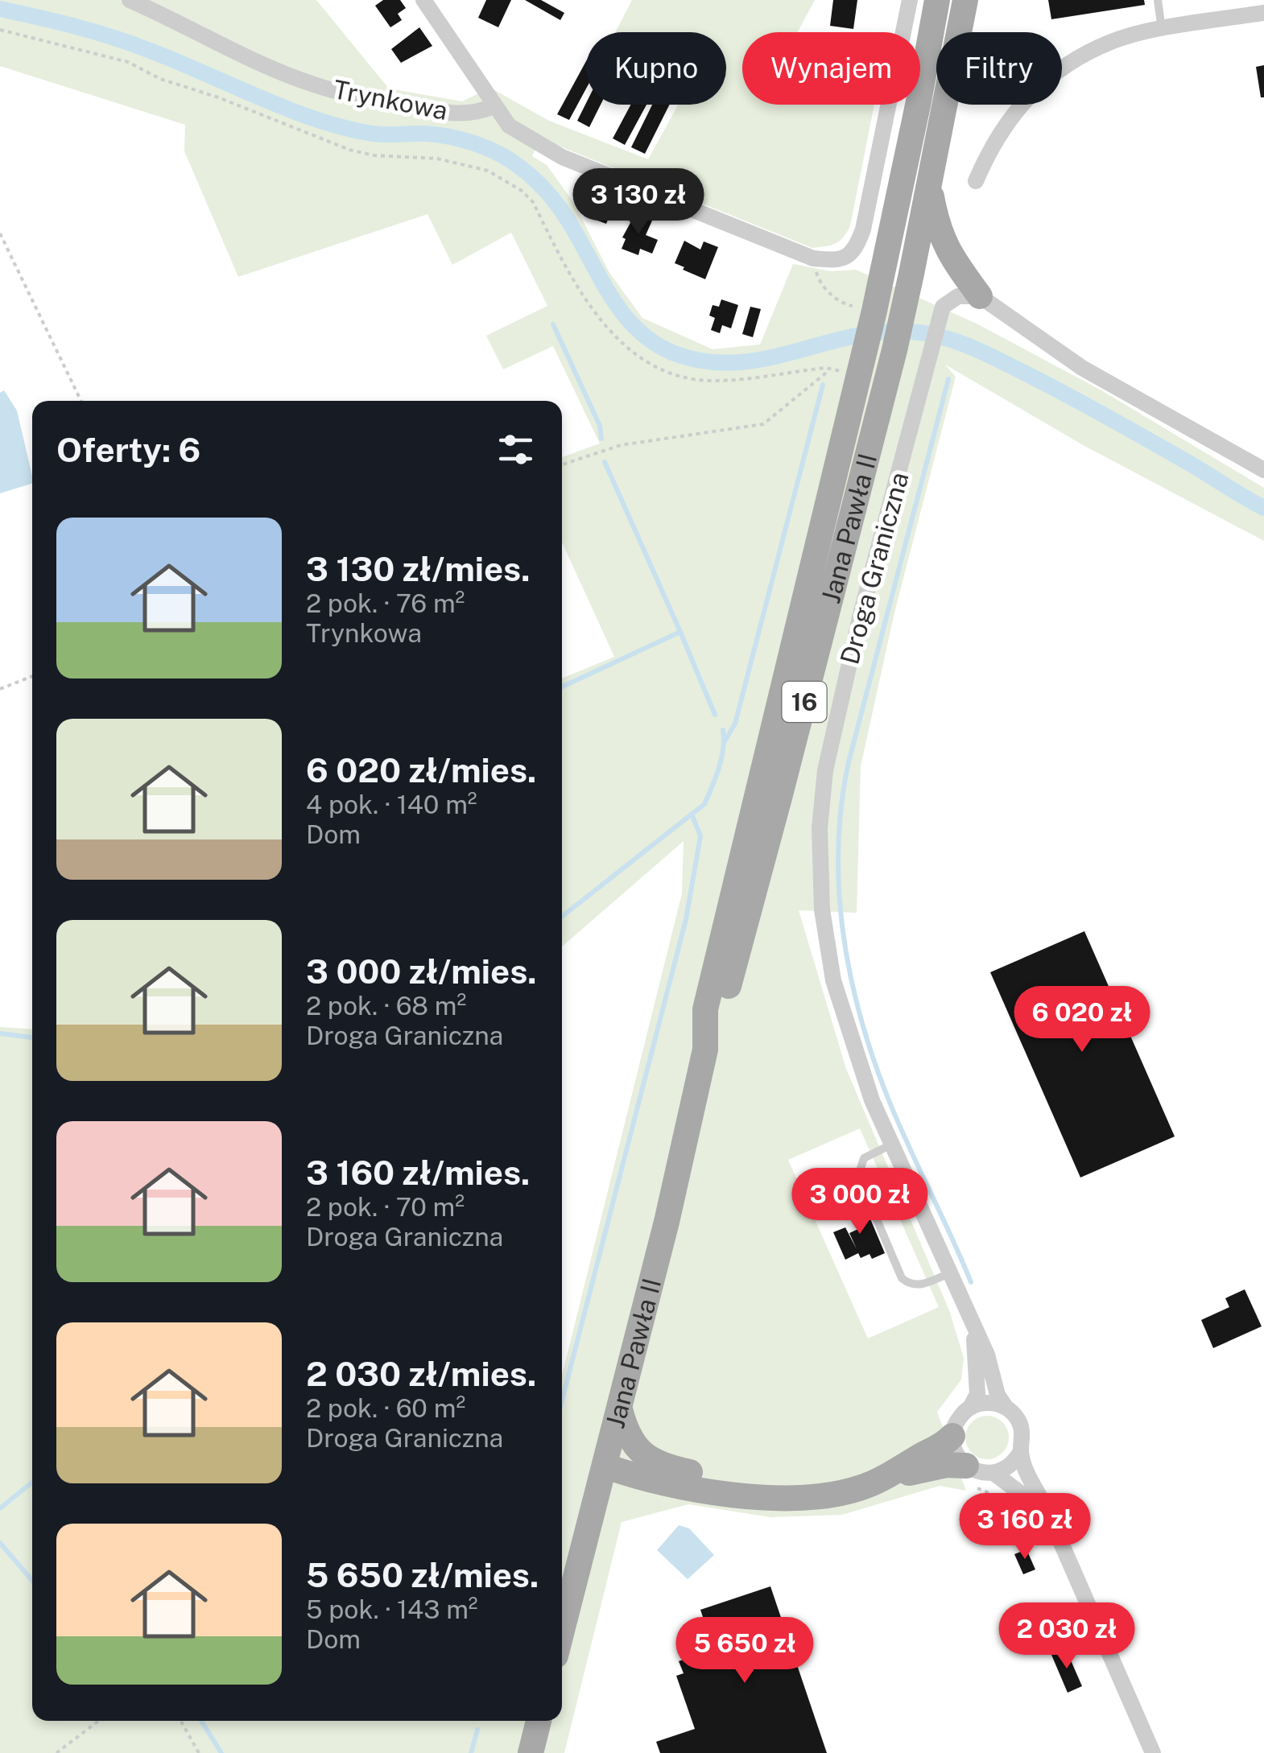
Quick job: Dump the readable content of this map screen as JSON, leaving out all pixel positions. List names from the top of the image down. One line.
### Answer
{"streets":{"main road":["Jana Pawła II","16"],"street":["Trynkowa","Droga Graniczna"]},"page":{"chip":["Kupno","Wynajem","Filtry"],"price":["3 130 zł","6 020 zł","3 000 zł","3 160 zł","2 030 zł","5 650 zł"],"heading":"Oferty: 6","list":[{"name":"3 130 zł/mies.","note":"2 pok. · 76 m² · Trynkowa"},{"name":"6 020 zł/mies.","note":"4 pok. · 140 m² · Dom"},{"name":"3 000 zł/mies.","note":"2 pok. · 68 m² · Droga Graniczna"},{"name":"3 160 zł/mies.","note":"2 pok. · 70 m² · Droga Graniczna"},{"name":"2 030 zł/mies.","note":"2 pok. · 60 m² · Droga Graniczna"},{"name":"5 650 zł/mies.","note":"5 pok. · 143 m² · Dom"}]}}
